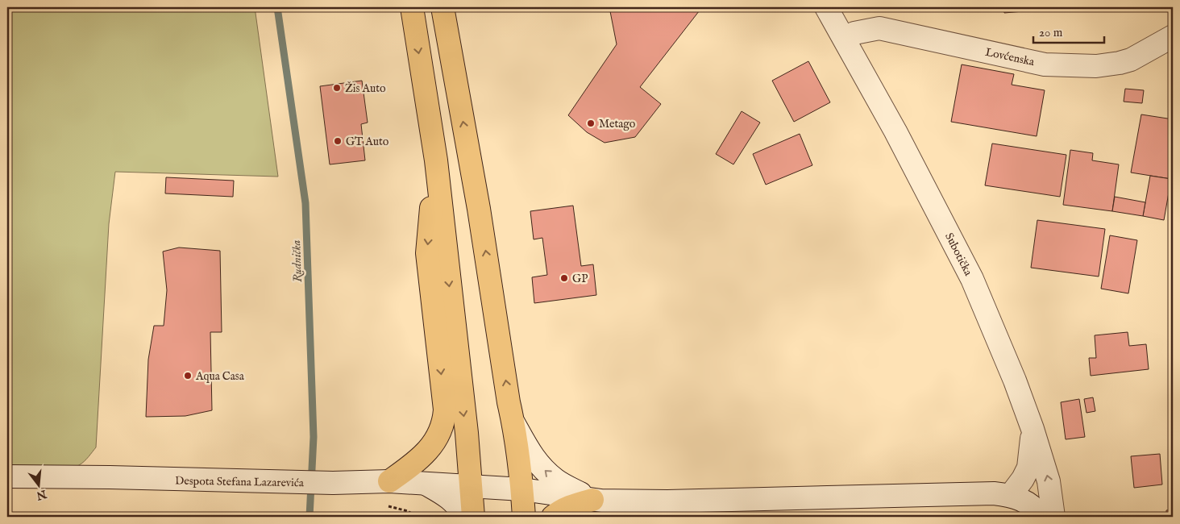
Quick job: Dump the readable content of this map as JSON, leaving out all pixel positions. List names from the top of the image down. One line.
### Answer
{"streets":{"street":["Lovćenska","Subotička","Despota Stefana Lazarevića"]},"crossings":[["Lovćenska","Subotička"]],"water":["Rudnička"],"places":["Žis Auto","Metago","GT Auto","GP","Aqua Casa"],"scale_bar":"20 m","north":"bottom"}
